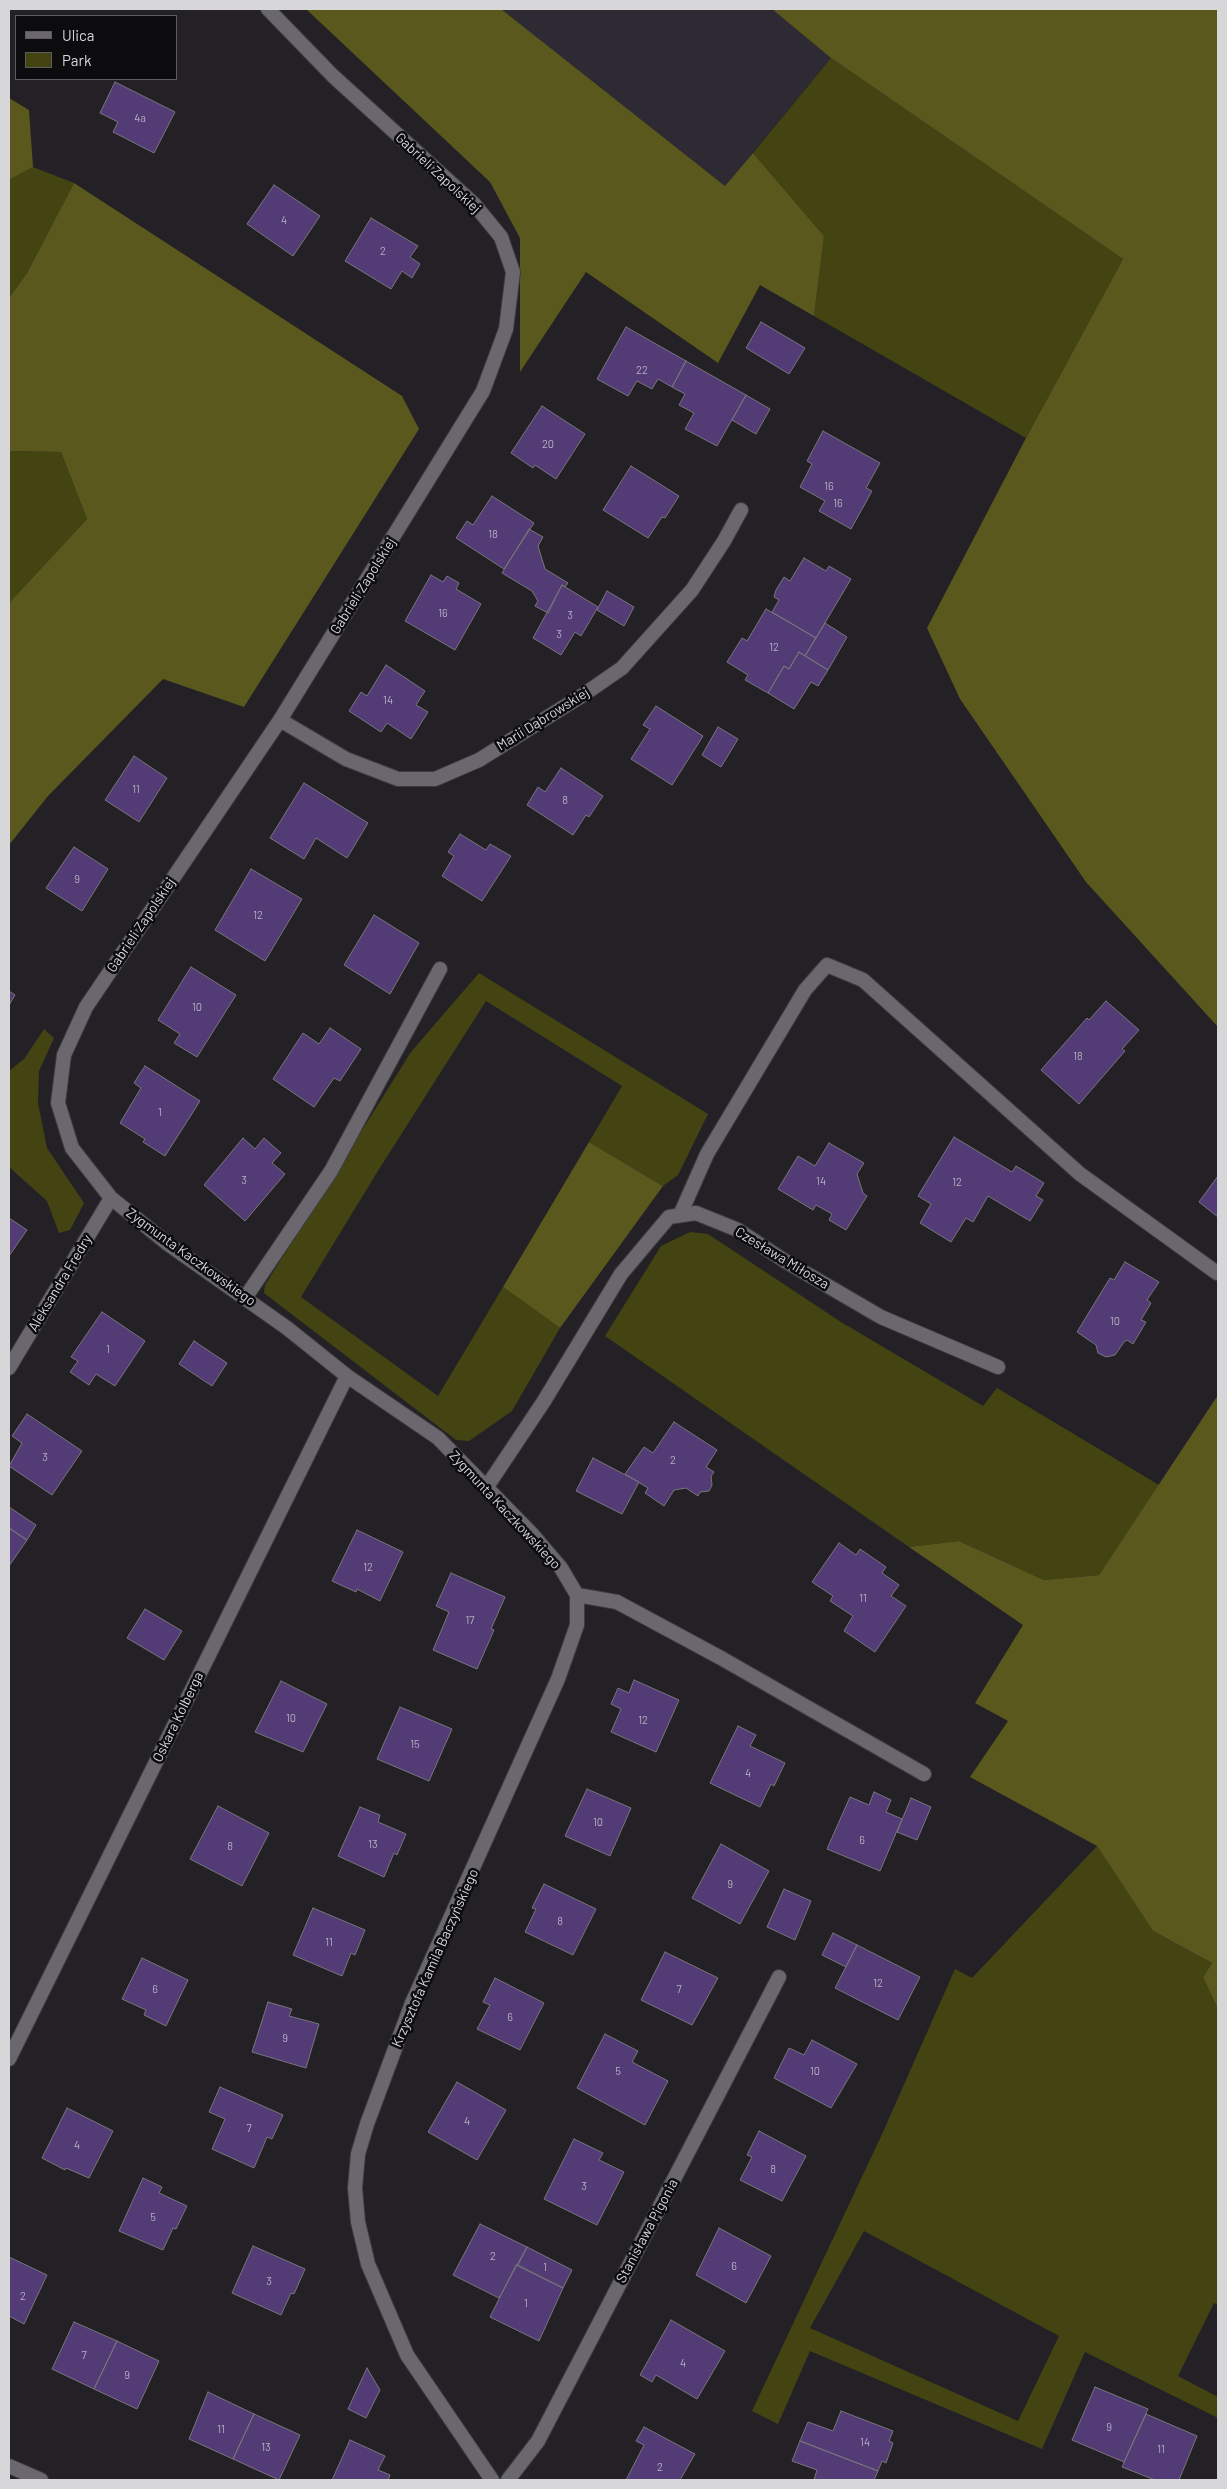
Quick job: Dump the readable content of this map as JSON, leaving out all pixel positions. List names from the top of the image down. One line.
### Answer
{"streets":{"street":["Gabrieli Zapolskiej","Marii Dąbrowskiej","Zygmunta Kaczkowskiego","Czesława Miłosza","Aleksandra Fredry","Oskara Kolberga","Krzysztofa Kamila Baczyńskiego","Stanisława Pigonia"]},"crossings":[["Gabrieli Zapolskiej","Marii Dąbrowskiej"],["Gabrieli Zapolskiej","Zygmunta Kaczkowskiego"],["Gabrieli Zapolskiej","Aleksandra Fredry"],["Zygmunta Kaczkowskiego","Aleksandra Fredry"],["Zygmunta Kaczkowskiego","Oskara Kolberga"],["Zygmunta Kaczkowskiego","Krzysztofa Kamila Baczyńskiego"]],"house_numbers":["4a","4","2","22","20","16","16","18","16","3","3","12","14","11","8","9","12","10","18","1","3","14","12","10","1","3","2","12","11","17","10","12","15","4","10","6","13","8","9","8","11","12","6","7","6","9","5","10","4","7","4","8","3","5","2","6","1","3","2","1","7","4","9","9","11","14","13","11","2"],"legend":["Ulica","Park"]}
